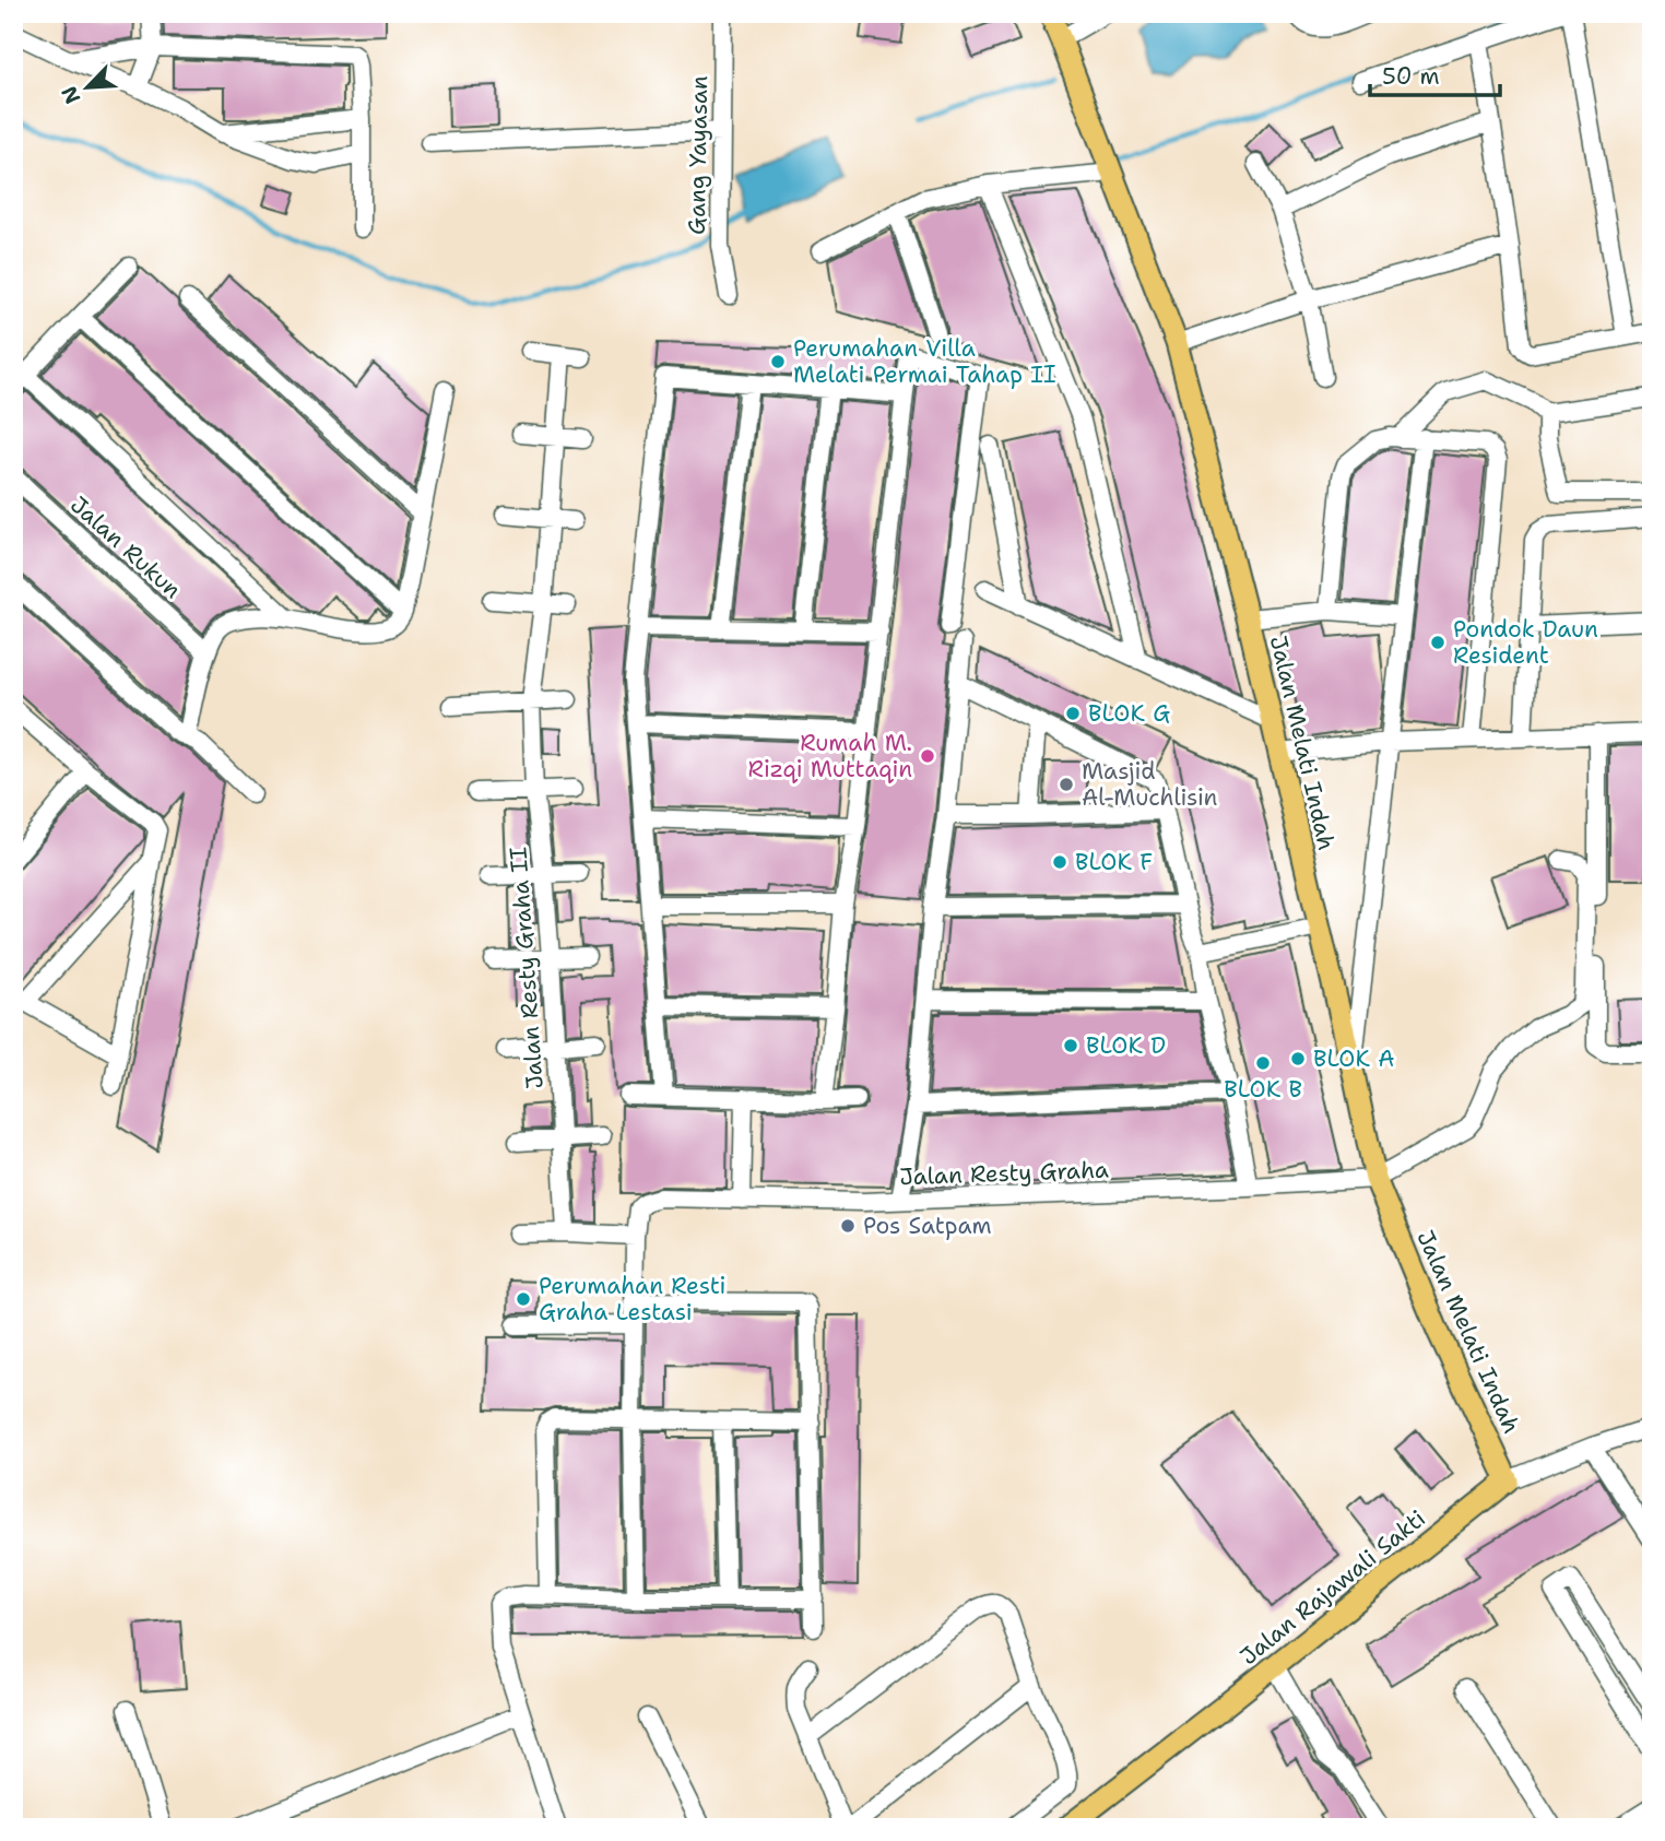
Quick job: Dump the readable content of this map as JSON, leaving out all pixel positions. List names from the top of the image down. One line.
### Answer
{"streets":{"main road":["Jalan Melati Indah","Jalan Rajawali Sakti"],"street":["Gang Yayasan","Jalan Rukun","Jalan Resty Graha II","Jalan Resty Graha"]},"crossings":[["Jalan Melati Indah","Jalan Resty Graha"],["Jalan Melati Indah","Jalan Rajawali Sakti"]],"places":["Perumahan Villa Melati Permai Tahap II","Pondok Daun Resident","BLOK G","Rumah M. Rizqi Muttaqin","Masjid Al-Muchlisin","BLOK F","BLOK D","BLOK A","BLOK B","Pos Satpam","Perumahan Resti Graha Lestasi"],"scale_bar":"50 m","north":"bottom left"}
